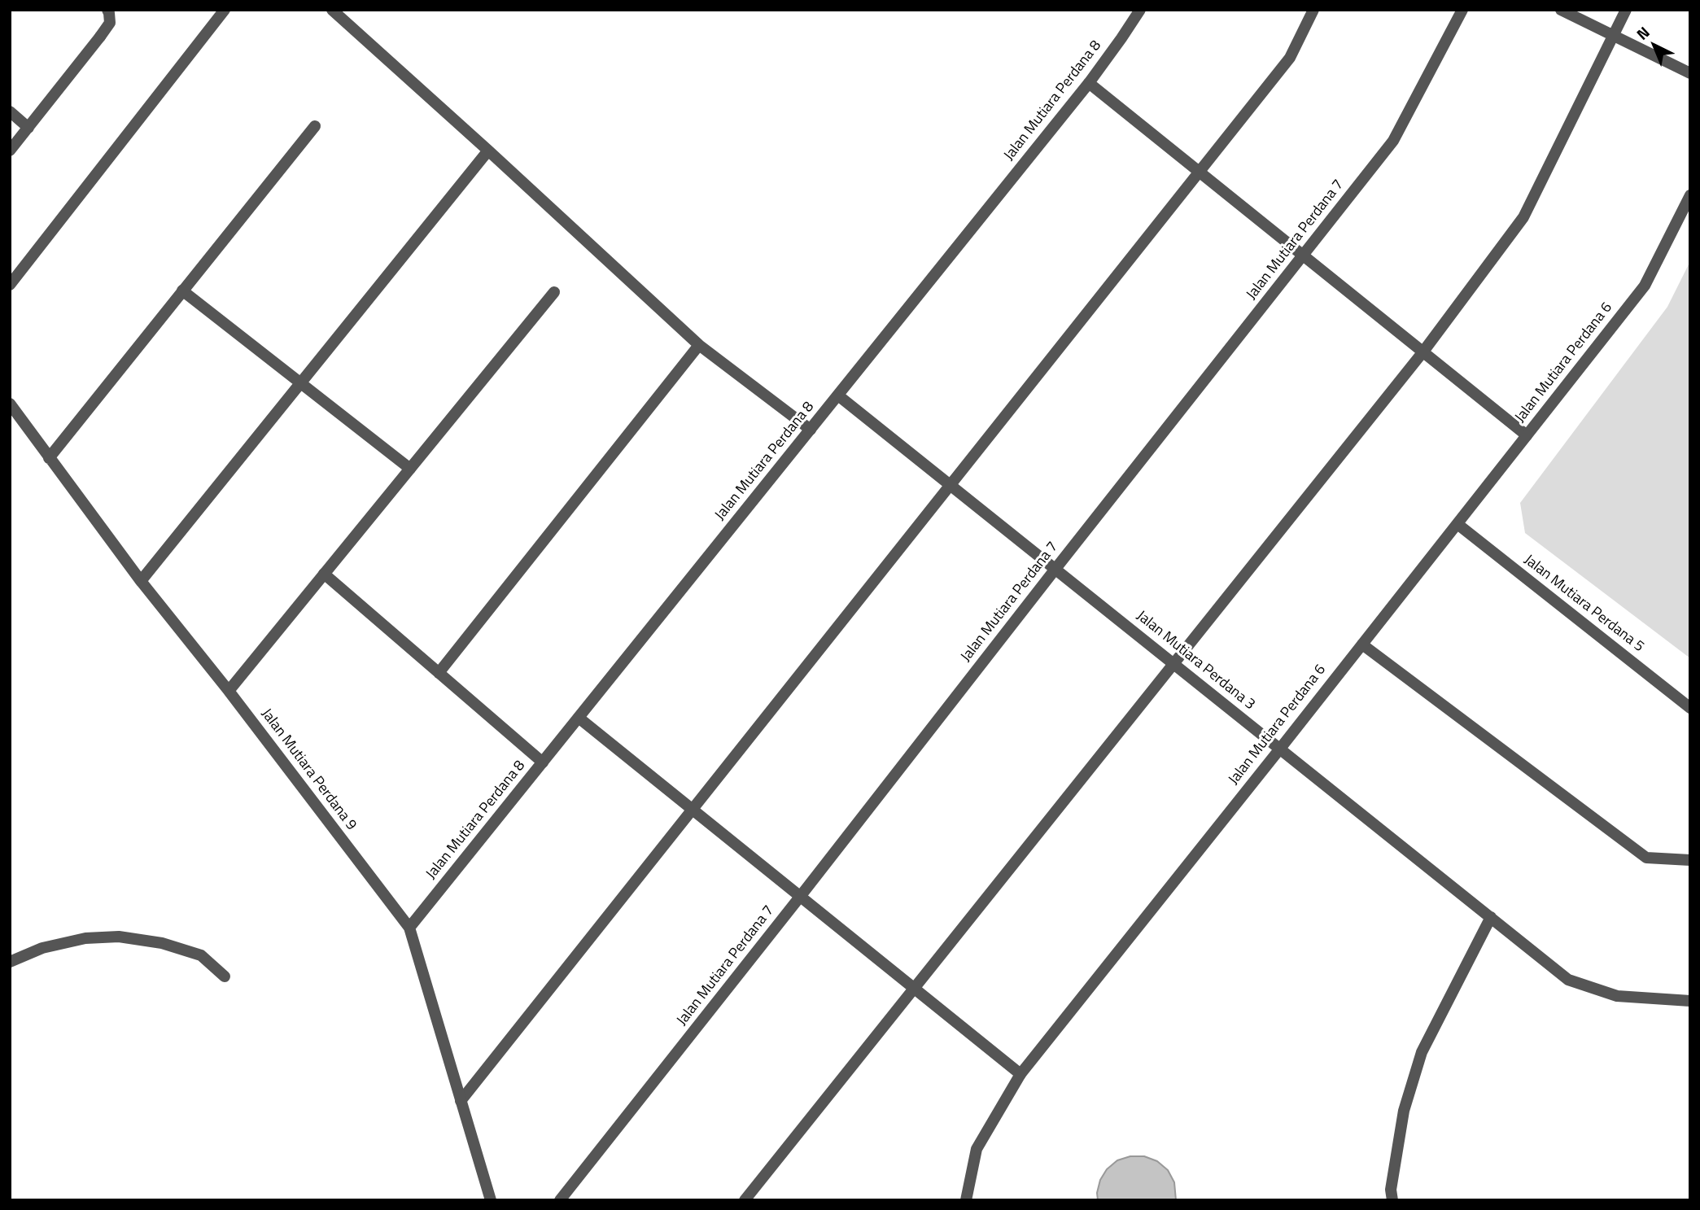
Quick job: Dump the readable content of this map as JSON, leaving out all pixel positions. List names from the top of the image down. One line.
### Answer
{"streets":{"street":["Jalan Mutiara Perdana 8","Jalan Mutiara Perdana 7","Jalan Mutiara Perdana 6","Jalan Mutiara Perdana 5","Jalan Mutiara Perdana 3","Jalan Mutiara Perdana 9"]},"crossings":[["Jalan Mutiara Perdana 8","Jalan Mutiara Perdana 3"],["Jalan Mutiara Perdana 8","Jalan Mutiara Perdana 9"],["Jalan Mutiara Perdana 7","Jalan Mutiara Perdana 3"],["Jalan Mutiara Perdana 6","Jalan Mutiara Perdana 5"],["Jalan Mutiara Perdana 6","Jalan Mutiara Perdana 3"]],"north":"top left"}
